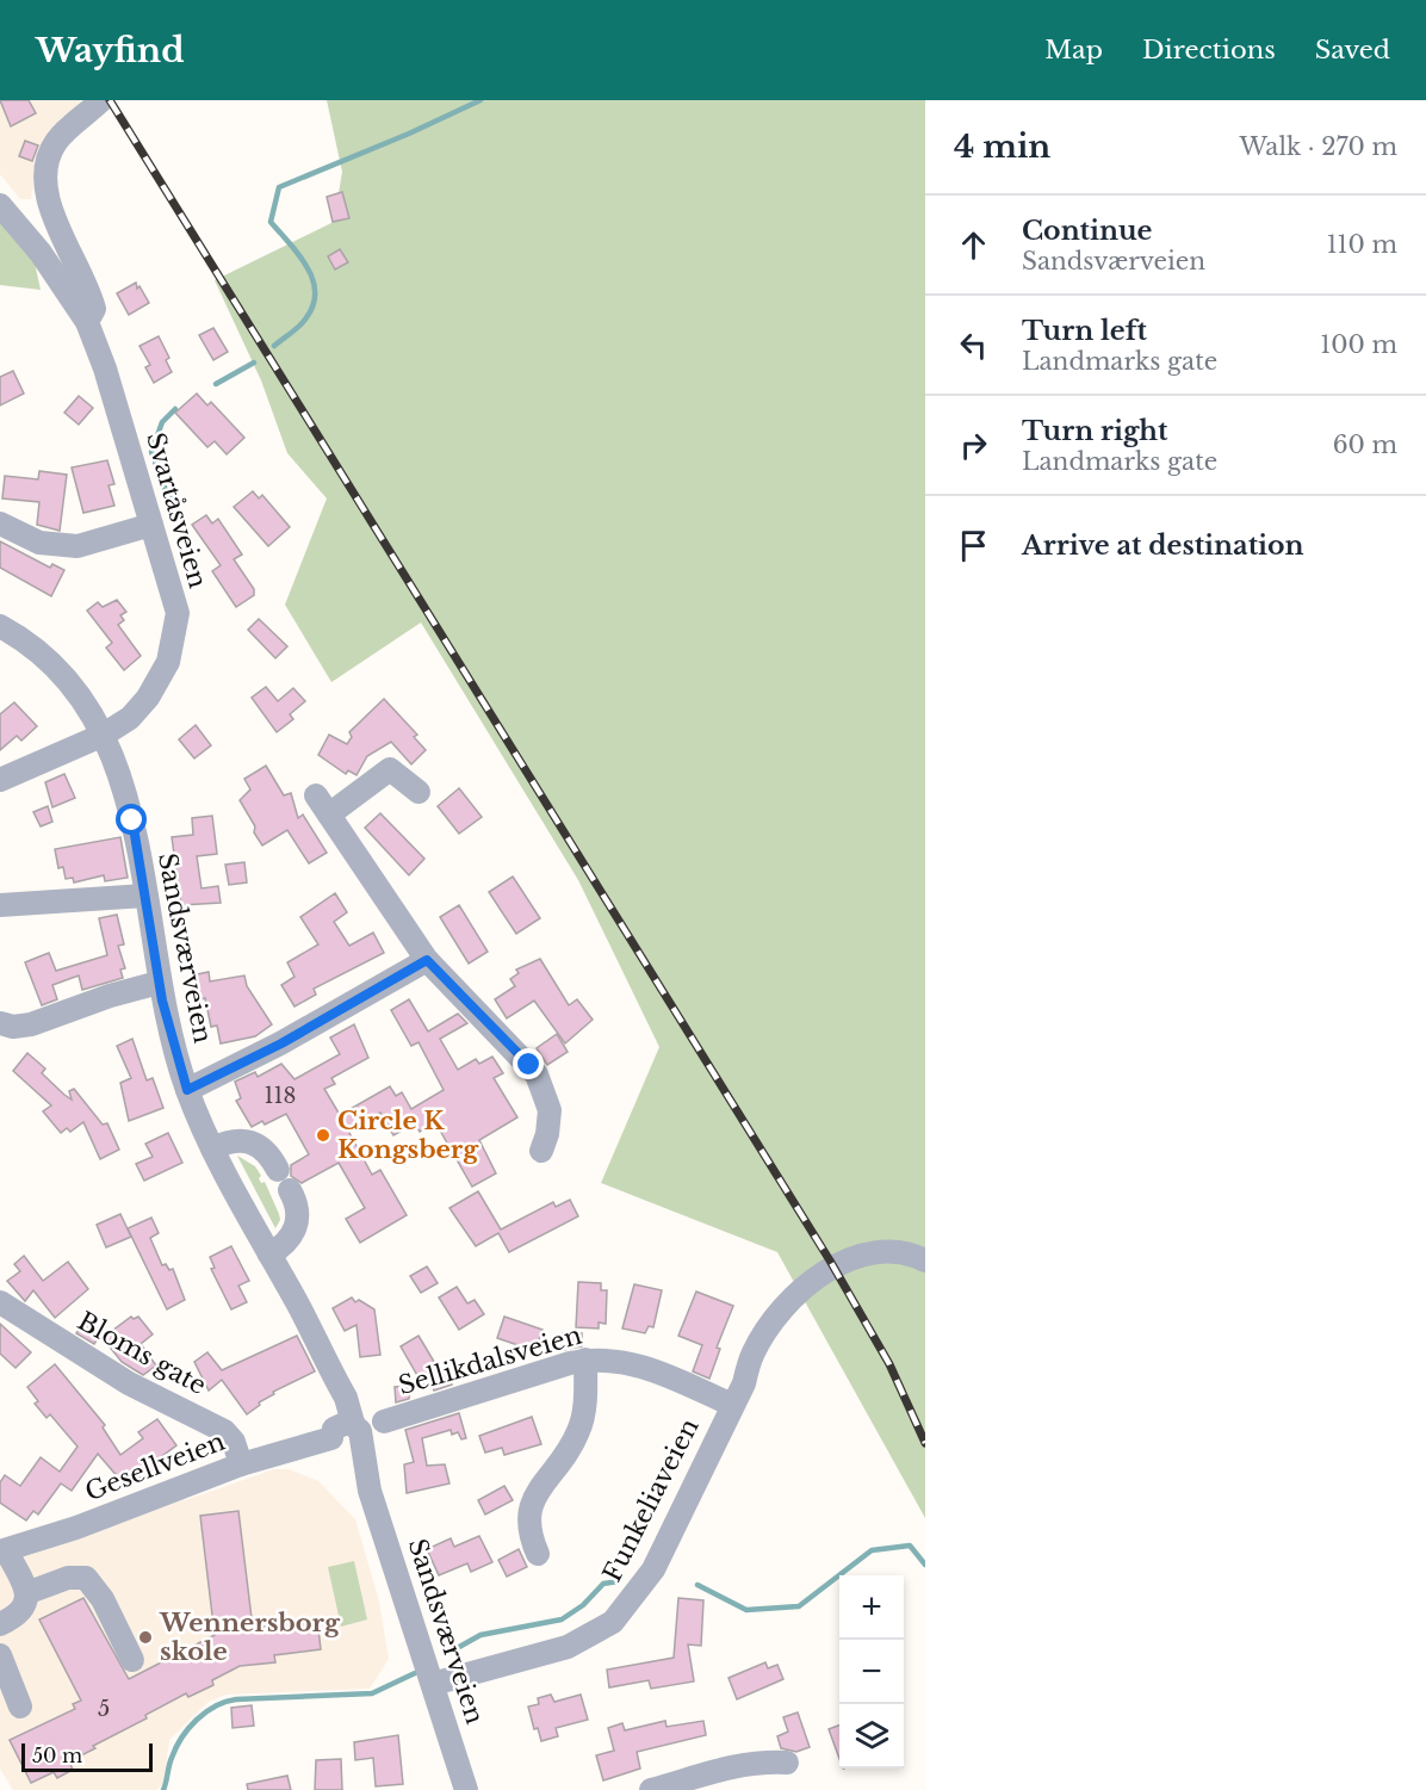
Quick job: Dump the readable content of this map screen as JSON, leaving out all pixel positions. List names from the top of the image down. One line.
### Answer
{"streets":{"street":["Svartåsveien","Sandsværveien","Bloms gate","Sellikdalsveien","Gesellveien","Funkeliaveien"]},"crossings":[["Svartåsveien","Sandsværveien"],["Sandsværveien","Gesellveien"],["Sandsværveien","Funkeliaveien"],["Bloms gate","Gesellveien"],["Sellikdalsveien","Funkeliaveien"]],"places":["Circle K Kongsberg","Wennersborg skole"],"house_numbers":["118","5"],"scale_bar":"50 m","page":{"header":"Wayfind","nav":["Map","Directions","Saved"],"heading":["4 min","Walk · 270 m"],"list":[["Continue","Sandsværveien","110 m"],["Turn left","Landmarks gate","100 m"],["Turn right","Landmarks gate","60 m"],"Arrive at destination"],"map_buttons":["+","−"],"scale":"50 m"}}
